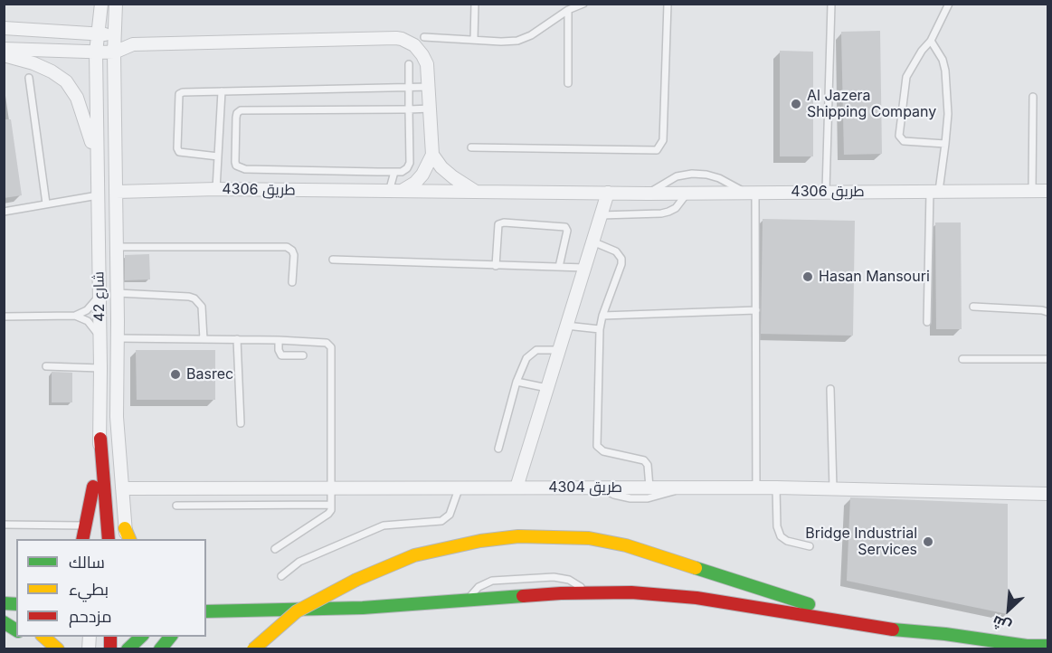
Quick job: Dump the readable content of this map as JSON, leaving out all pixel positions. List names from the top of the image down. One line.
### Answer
{"streets":{"street":["طريق 4306","شارع 42","طريق 4304"]},"crossings":[["طريق 4306","شارع 42"],["شارع 42","طريق 4304"]],"places":["Al Jazera Shipping Company","Hasan Mansouri","Basrec","Bridge Industrial Services"],"legend":["سالك","بطيء","مزدحم"],"north":"bottom left"}
